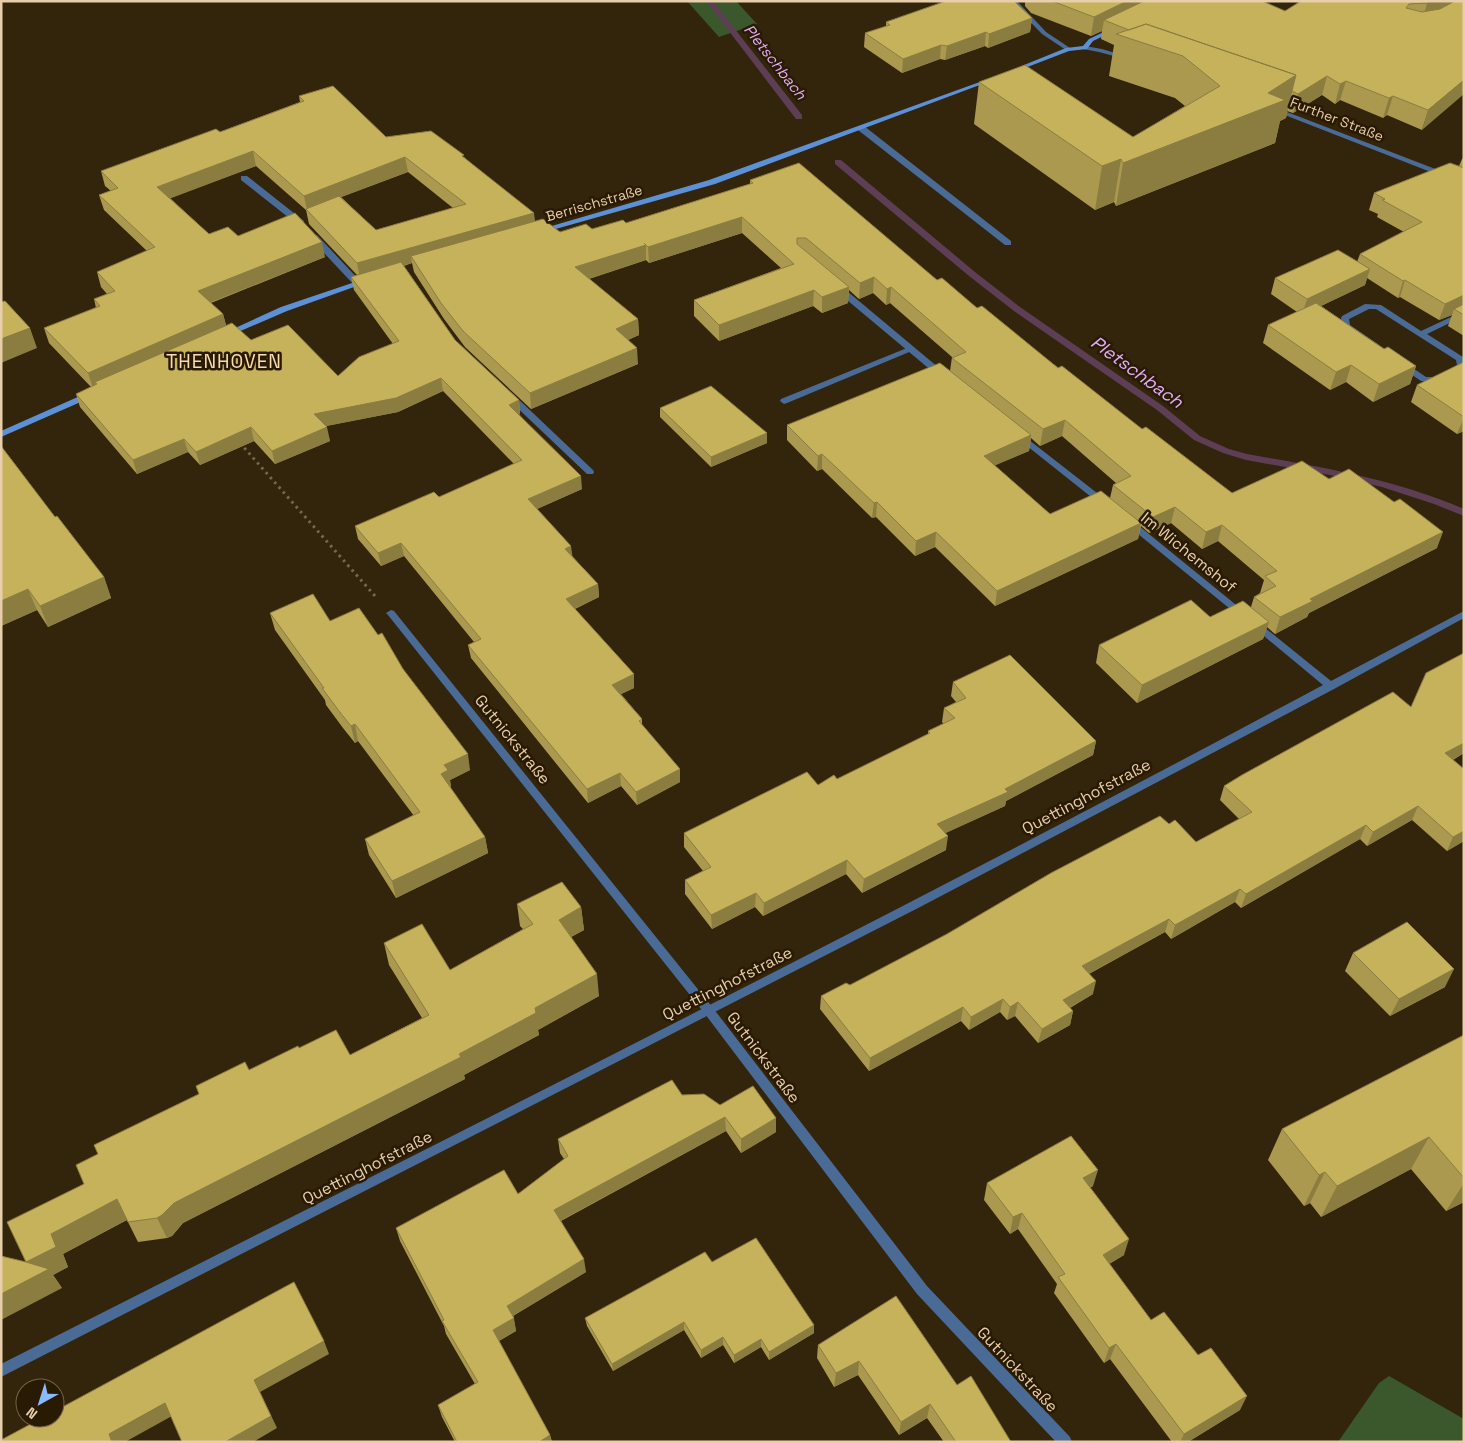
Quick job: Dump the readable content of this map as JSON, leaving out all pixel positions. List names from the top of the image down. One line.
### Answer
{"streets":{"street":["Further Straße","Berrischstraße","Im Wichemshof","Gutnickstraße","Quettinghofstraße"]},"crossings":[["Im Wichemshof","Quettinghofstraße"],["Gutnickstraße","Quettinghofstraße"]],"districts":["THENHOVEN"],"water":["Pletschbach"],"north":"bottom left"}
